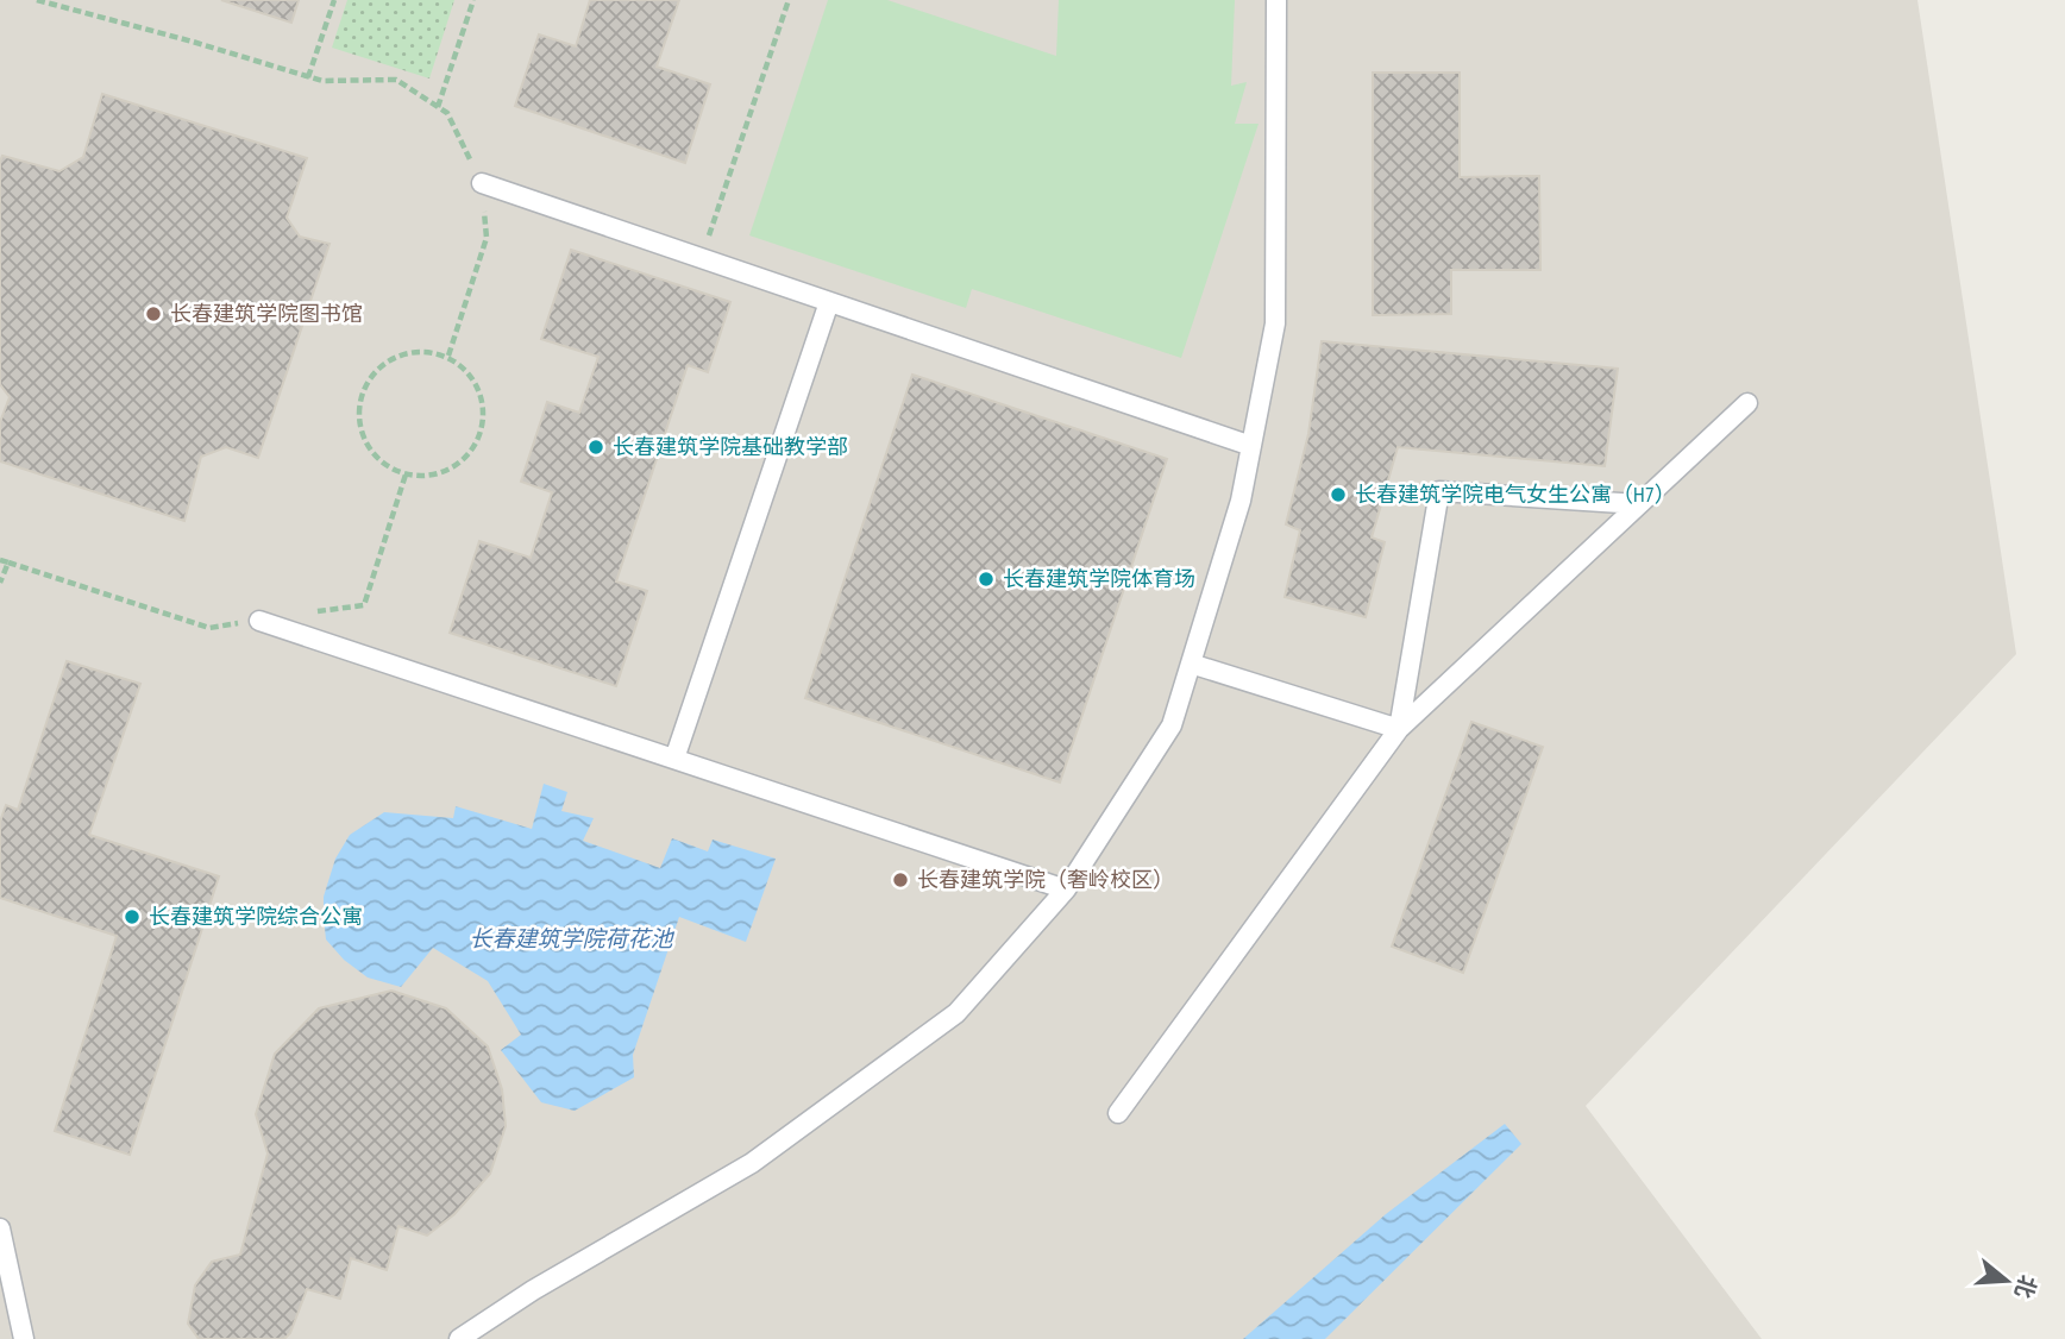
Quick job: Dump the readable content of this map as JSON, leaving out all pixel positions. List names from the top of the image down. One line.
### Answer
{"water":["长春建筑学院荷花池"],"places":["长春建筑学院图书馆","长春建筑学院基础教学部","长春建筑学院电气女生公寓（H7）","长春建筑学院体育场","长春建筑学院（奢岭校区）","长春建筑学院综合公寓"],"north":"right"}
